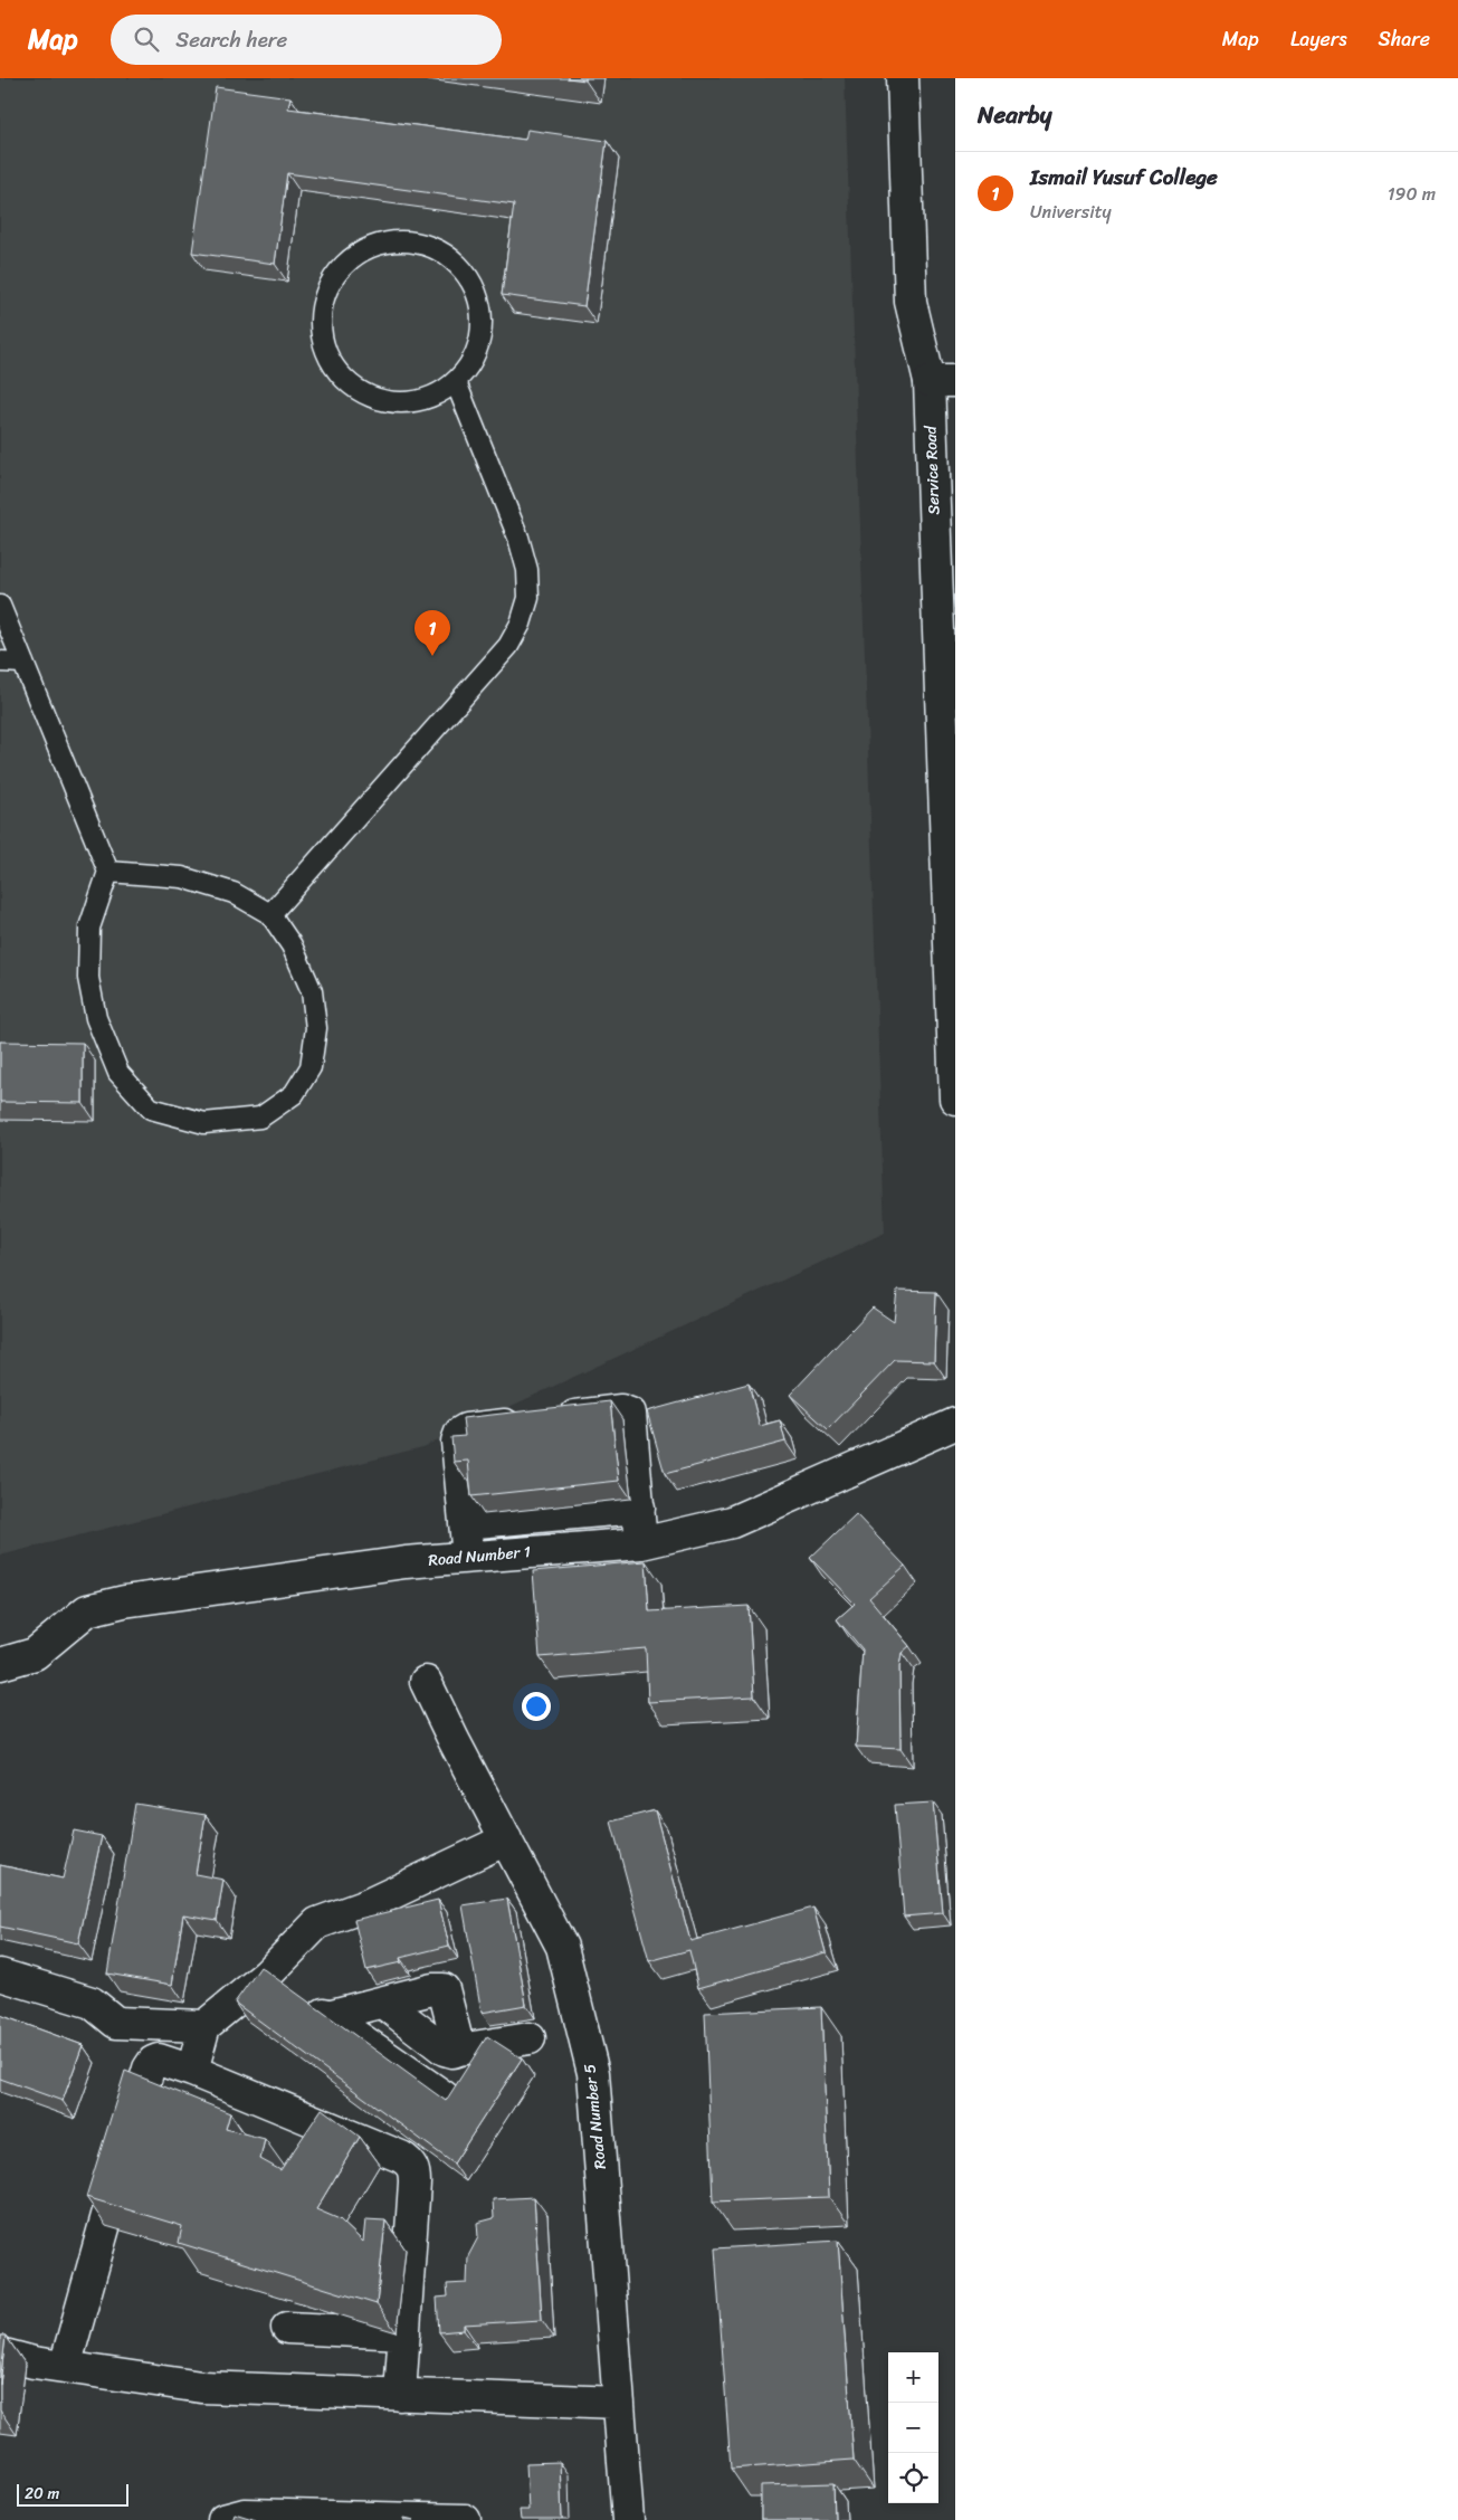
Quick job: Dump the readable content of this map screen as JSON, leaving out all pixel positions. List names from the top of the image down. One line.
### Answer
{"streets":{"street":["Service Road","Road Number 1","Road Number 5"]},"scale_bar":"20 m","page":{"header":"Map","search":"Search here","nav":["Map","Layers","Share"],"heading":"Nearby","list":[{"mark":"1","name":"Ismail Yusuf College","note":"University","value":"190 m"}],"pins":"1","map_buttons":["+","−"],"scale":"20 m"}}
